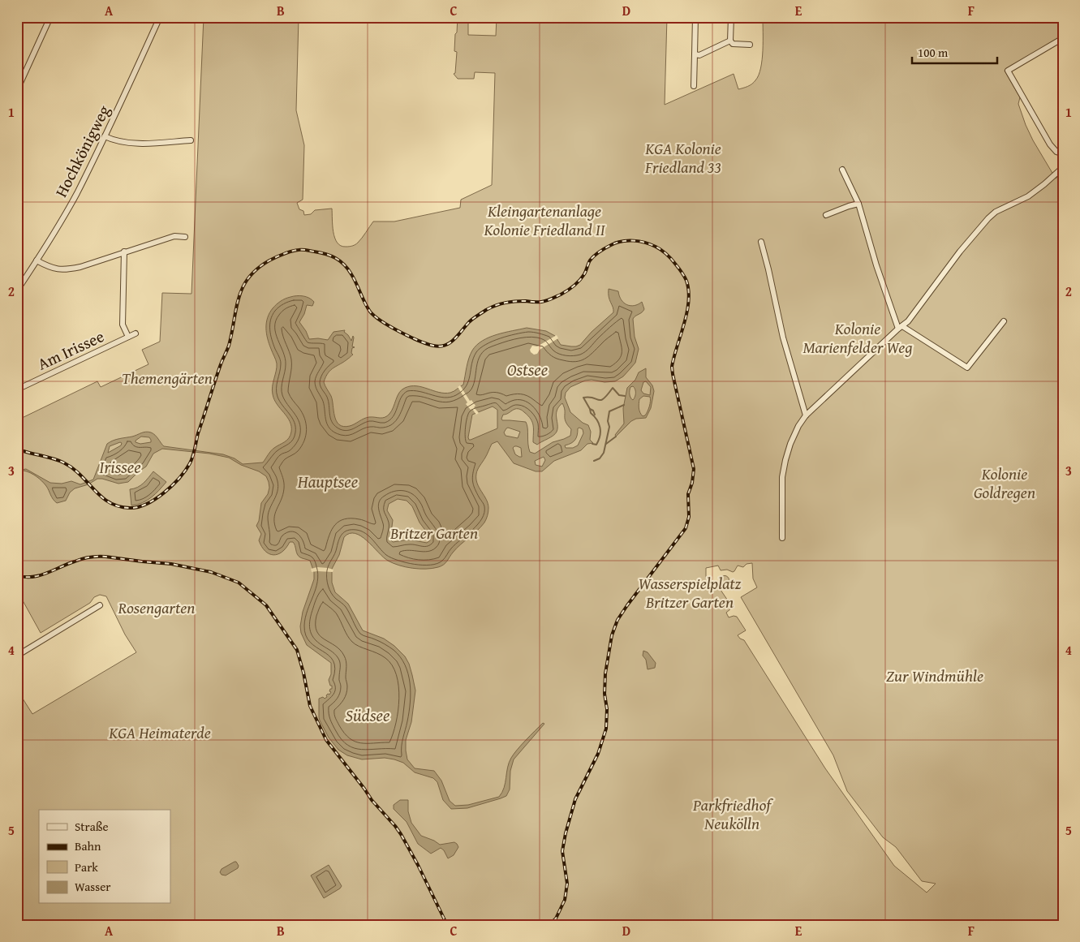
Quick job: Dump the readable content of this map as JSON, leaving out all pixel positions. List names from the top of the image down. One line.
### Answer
{"streets":{"street":["Hochkönigweg","Am Irissee"]},"water":["Ostsee","Irissee","Hauptsee","Südsee"],"parks":["KGA Kolonie Friedland 33","Kleingartenanlage Kolonie Friedland II","Kolonie Marienfelder Weg","Themengärten","Kolonie Goldregen","Britzer Garten","Wasserspielplatz Britzer Garten","Rosengarten","Zur Windmühle","KGA Heimaterde","Parkfriedhof Neukölln"],"legend":["Straße","Bahn","Park","Wasser"],"scale_bar":"100 m","grid":{"columns":["A","B","C","D","E","F"],"rows":["1","2","3","4","5"]}}
